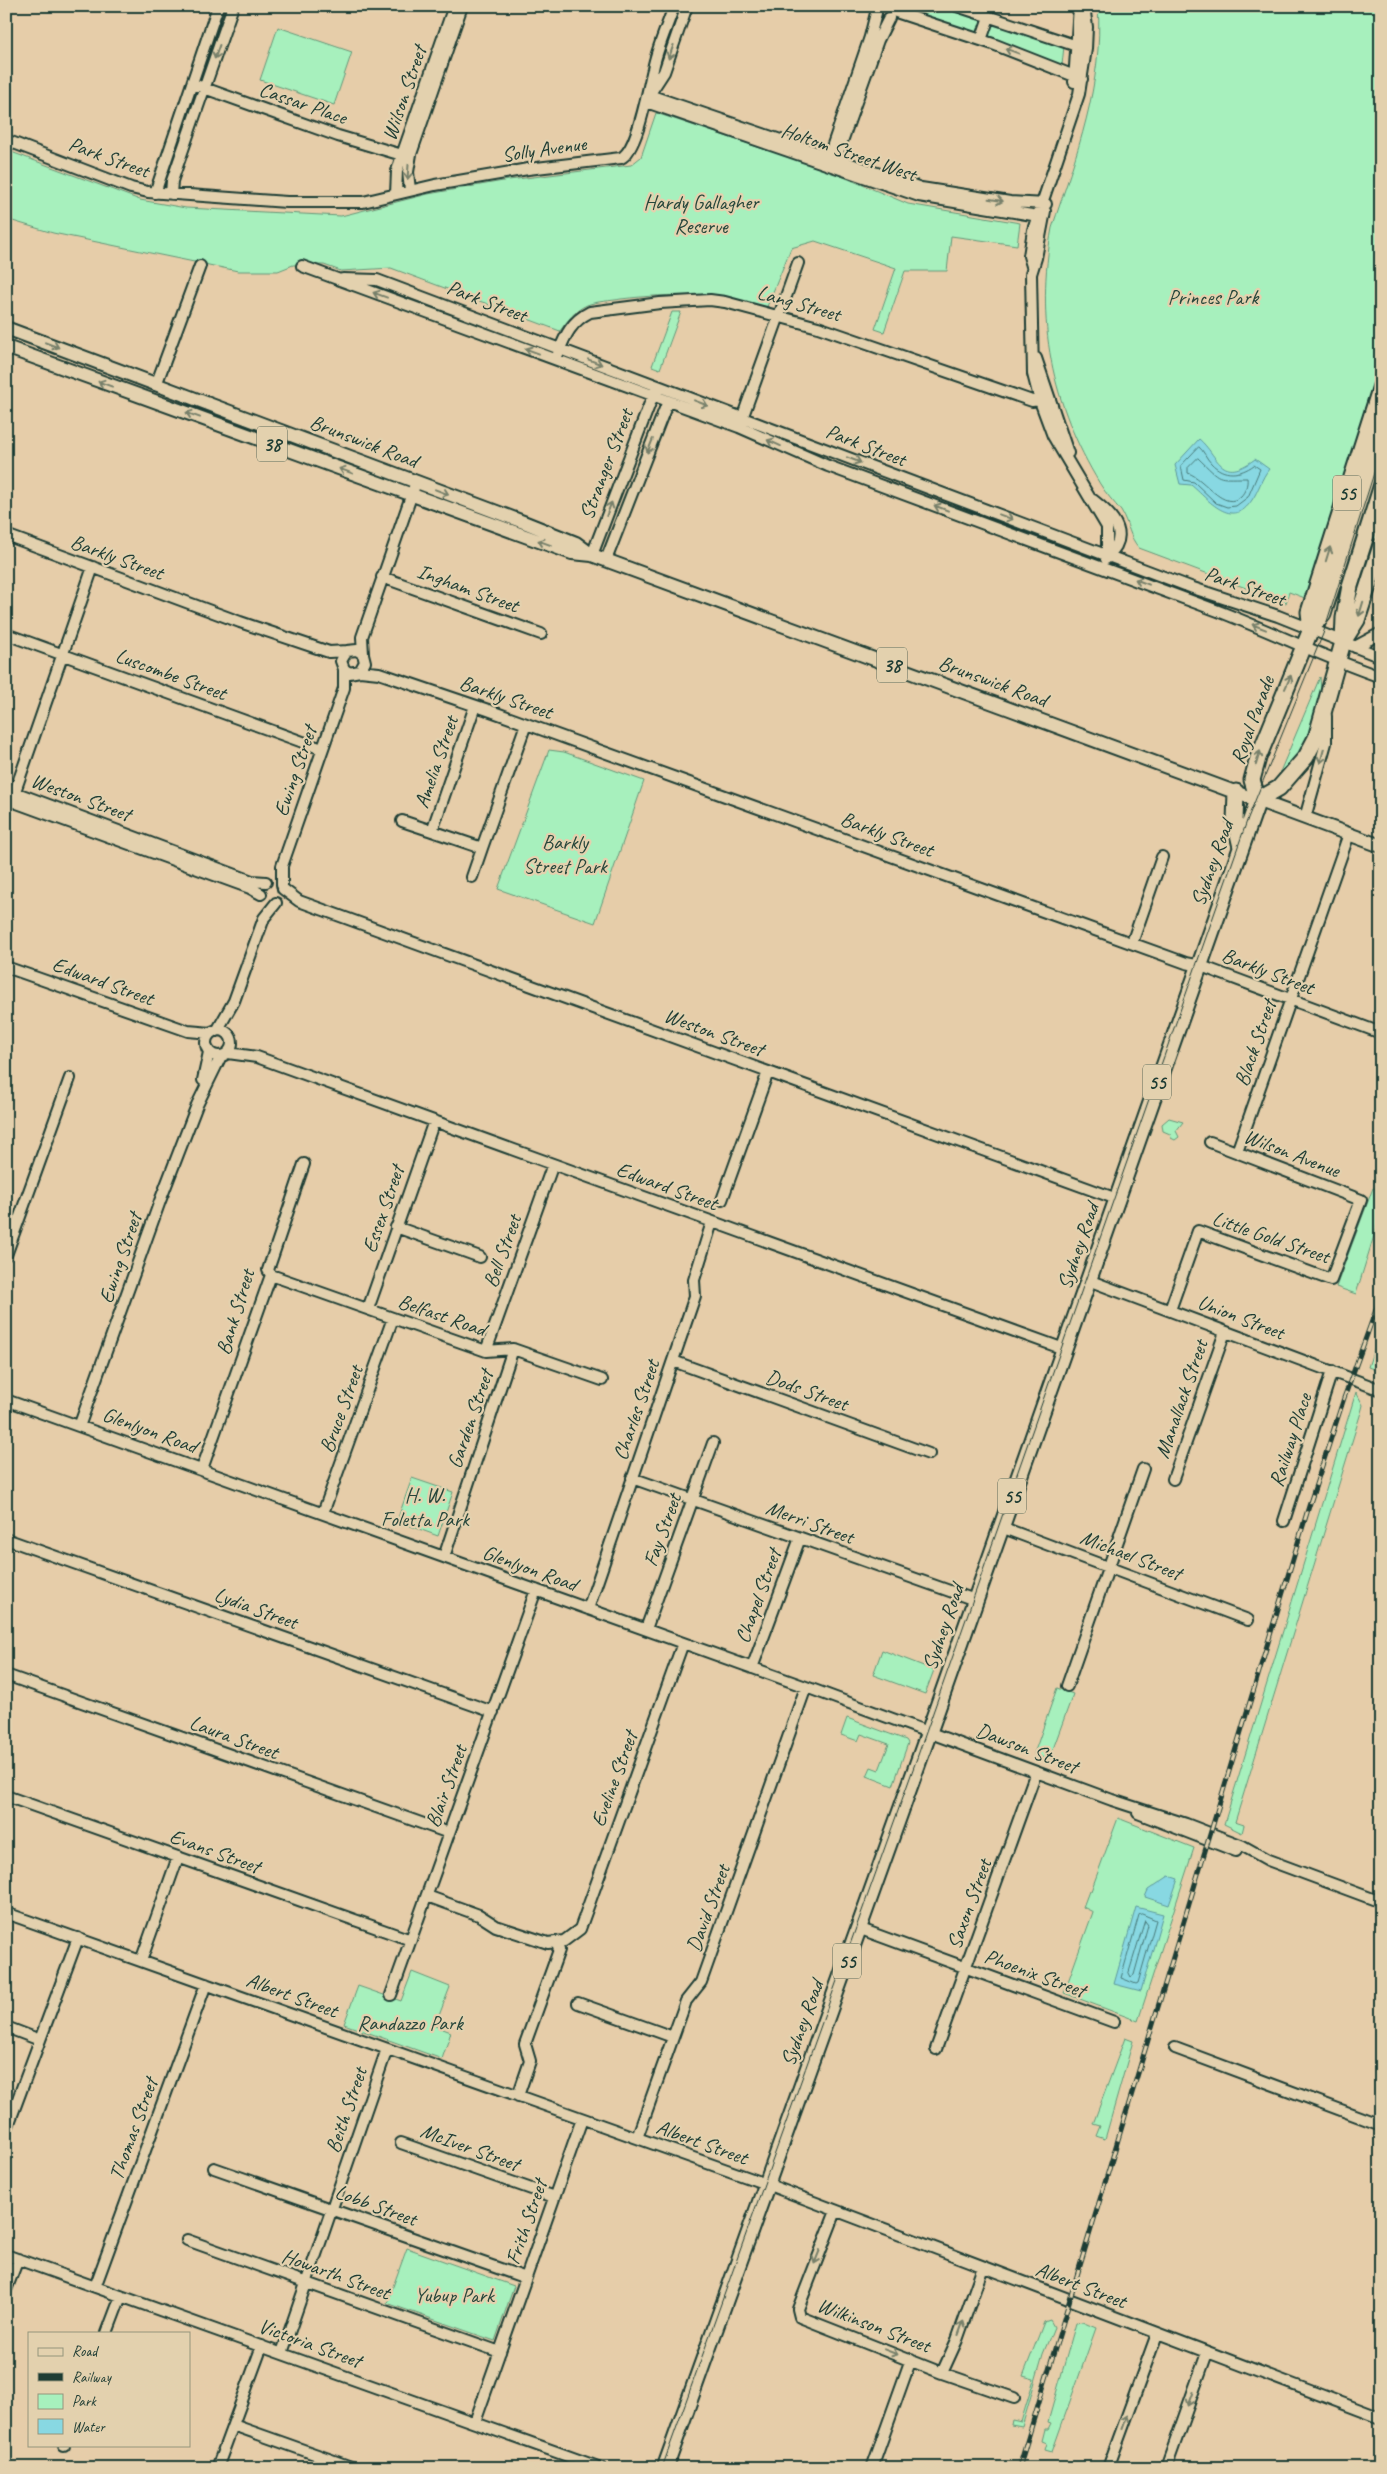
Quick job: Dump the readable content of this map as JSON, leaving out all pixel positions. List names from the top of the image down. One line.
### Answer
{"streets":{"highway":["55","Royal Parade","Sydney Road"],"main road":["Brunswick Road","38"],"street":["Wilson Street","Cassar Place","Solly Avenue","Holtom Street West","Park Street","Lang Street","Stranger Street","Barkly Street","Ingham Street","Luscombe Street","Amelia Street","Ewing Street","Weston Street","Edward Street","Black Street","Wilson Avenue","Essex Street","Little Gold Street","Bell Street","Bank Street","Belfast Road","Union Street","Dods Street","Manallack Street","Bruce Street","Charles Street","Garden Street","Glenlyon Road","Railway Place","Merri Street","Fay Street","Michael Street","Chapel Street","Lydia Street","Laura Street","Dawson Street","Eveline Street","Blair Street","Evans Street","Saxon Street","David Street","Phoenix Street","Albert Street","Beith Street","Thomas Street","McIver Street","Lobb Street","Frith Street","Howarth Street","Wilkinson Street","Victoria Street"]},"crossings":[["Wilson Street","Cassar Place"],["Wilson Street","Solly Avenue"],["Wilson Street","Park Street"],["Solly Avenue","Holtom Street West"],["Solly Avenue","Park Street"],["Park Street","Lang Street"],["Park Street","Stranger Street"],["Park Street","55"],["Park Street","Royal Parade"],["Brunswick Road","Stranger Street"],["Brunswick Road","55"],["Brunswick Road","Royal Parade"],["Brunswick Road","Sydney Road"],["Brunswick Road","Black Street"],["55","Royal Parade"],["55","Sydney Road"],["Barkly Street","Amelia Street"],["Barkly Street","Ewing Street"],["Barkly Street","Sydney Road"],["Barkly Street","Black Street"],["Luscombe Street","Ewing Street"],["Royal Parade","Sydney Road"],["Ewing Street","Weston Street"],["Ewing Street","Edward Street"],["Ewing Street","Glenlyon Road"],["Weston Street","Sydney Road"],["Sydney Road","Edward Street"],["Sydney Road","Union Street"],["Sydney Road","Glenlyon Road"],["Sydney Road","Merri Street"],["Sydney Road","Michael Street"],["Sydney Road","Dawson Street"],["Sydney Road","Phoenix Street"],["Sydney Road","Albert Street"],["Edward Street","Essex Street"],["Edward Street","Bell Street"],["Edward Street","Charles Street"],["Black Street","Wilson Avenue"],["Wilson Avenue","Little Gold Street"],["Essex Street","Belfast Road"],["Little Gold Street","Union Street"],["Bell Street","Belfast Road"],["Bank Street","Belfast Road"],["Bank Street","Glenlyon Road"],["Belfast Road","Bruce Street"],["Belfast Road","Garden Street"],["Union Street","Manallack Street"],["Union Street","Railway Place"],["Dods Street","Charles Street"],["Bruce Street","Glenlyon Road"],["Charles Street","Glenlyon Road"],["Charles Street","Merri Street"],["Garden Street","Glenlyon Road"],["Glenlyon Road","Fay Street"],["Glenlyon Road","Chapel Street"],["Glenlyon Road","Dawson Street"],["Glenlyon Road","Eveline Street"],["Glenlyon Road","Blair Street"],["Glenlyon Road","David Street"],["Merri Street","Fay Street"],["Merri Street","Chapel Street"],["Lydia Street","Blair Street"],["Laura Street","Blair Street"],["Dawson Street","Saxon Street"],["Blair Street","Evans Street"],["Saxon Street","Phoenix Street"],["David Street","Albert Street"],["Albert Street","Beith Street"],["Albert Street","Thomas Street"],["Albert Street","Frith Street"],["Albert Street","Wilkinson Street"],["Beith Street","Lobb Street"],["Beith Street","Howarth Street"],["Beith Street","Victoria Street"],["Thomas Street","Victoria Street"],["McIver Street","Frith Street"],["Lobb Street","Frith Street"],["Frith Street","Howarth Street"],["Frith Street","Victoria Street"]],"parks":["Hardy Gallagher Reserve","Princes Park","Barkly Street Park","H. W. Foletta Park","Randazzo Park","Yubup Park"],"legend":["Road","Railway","Park","Water"]}
